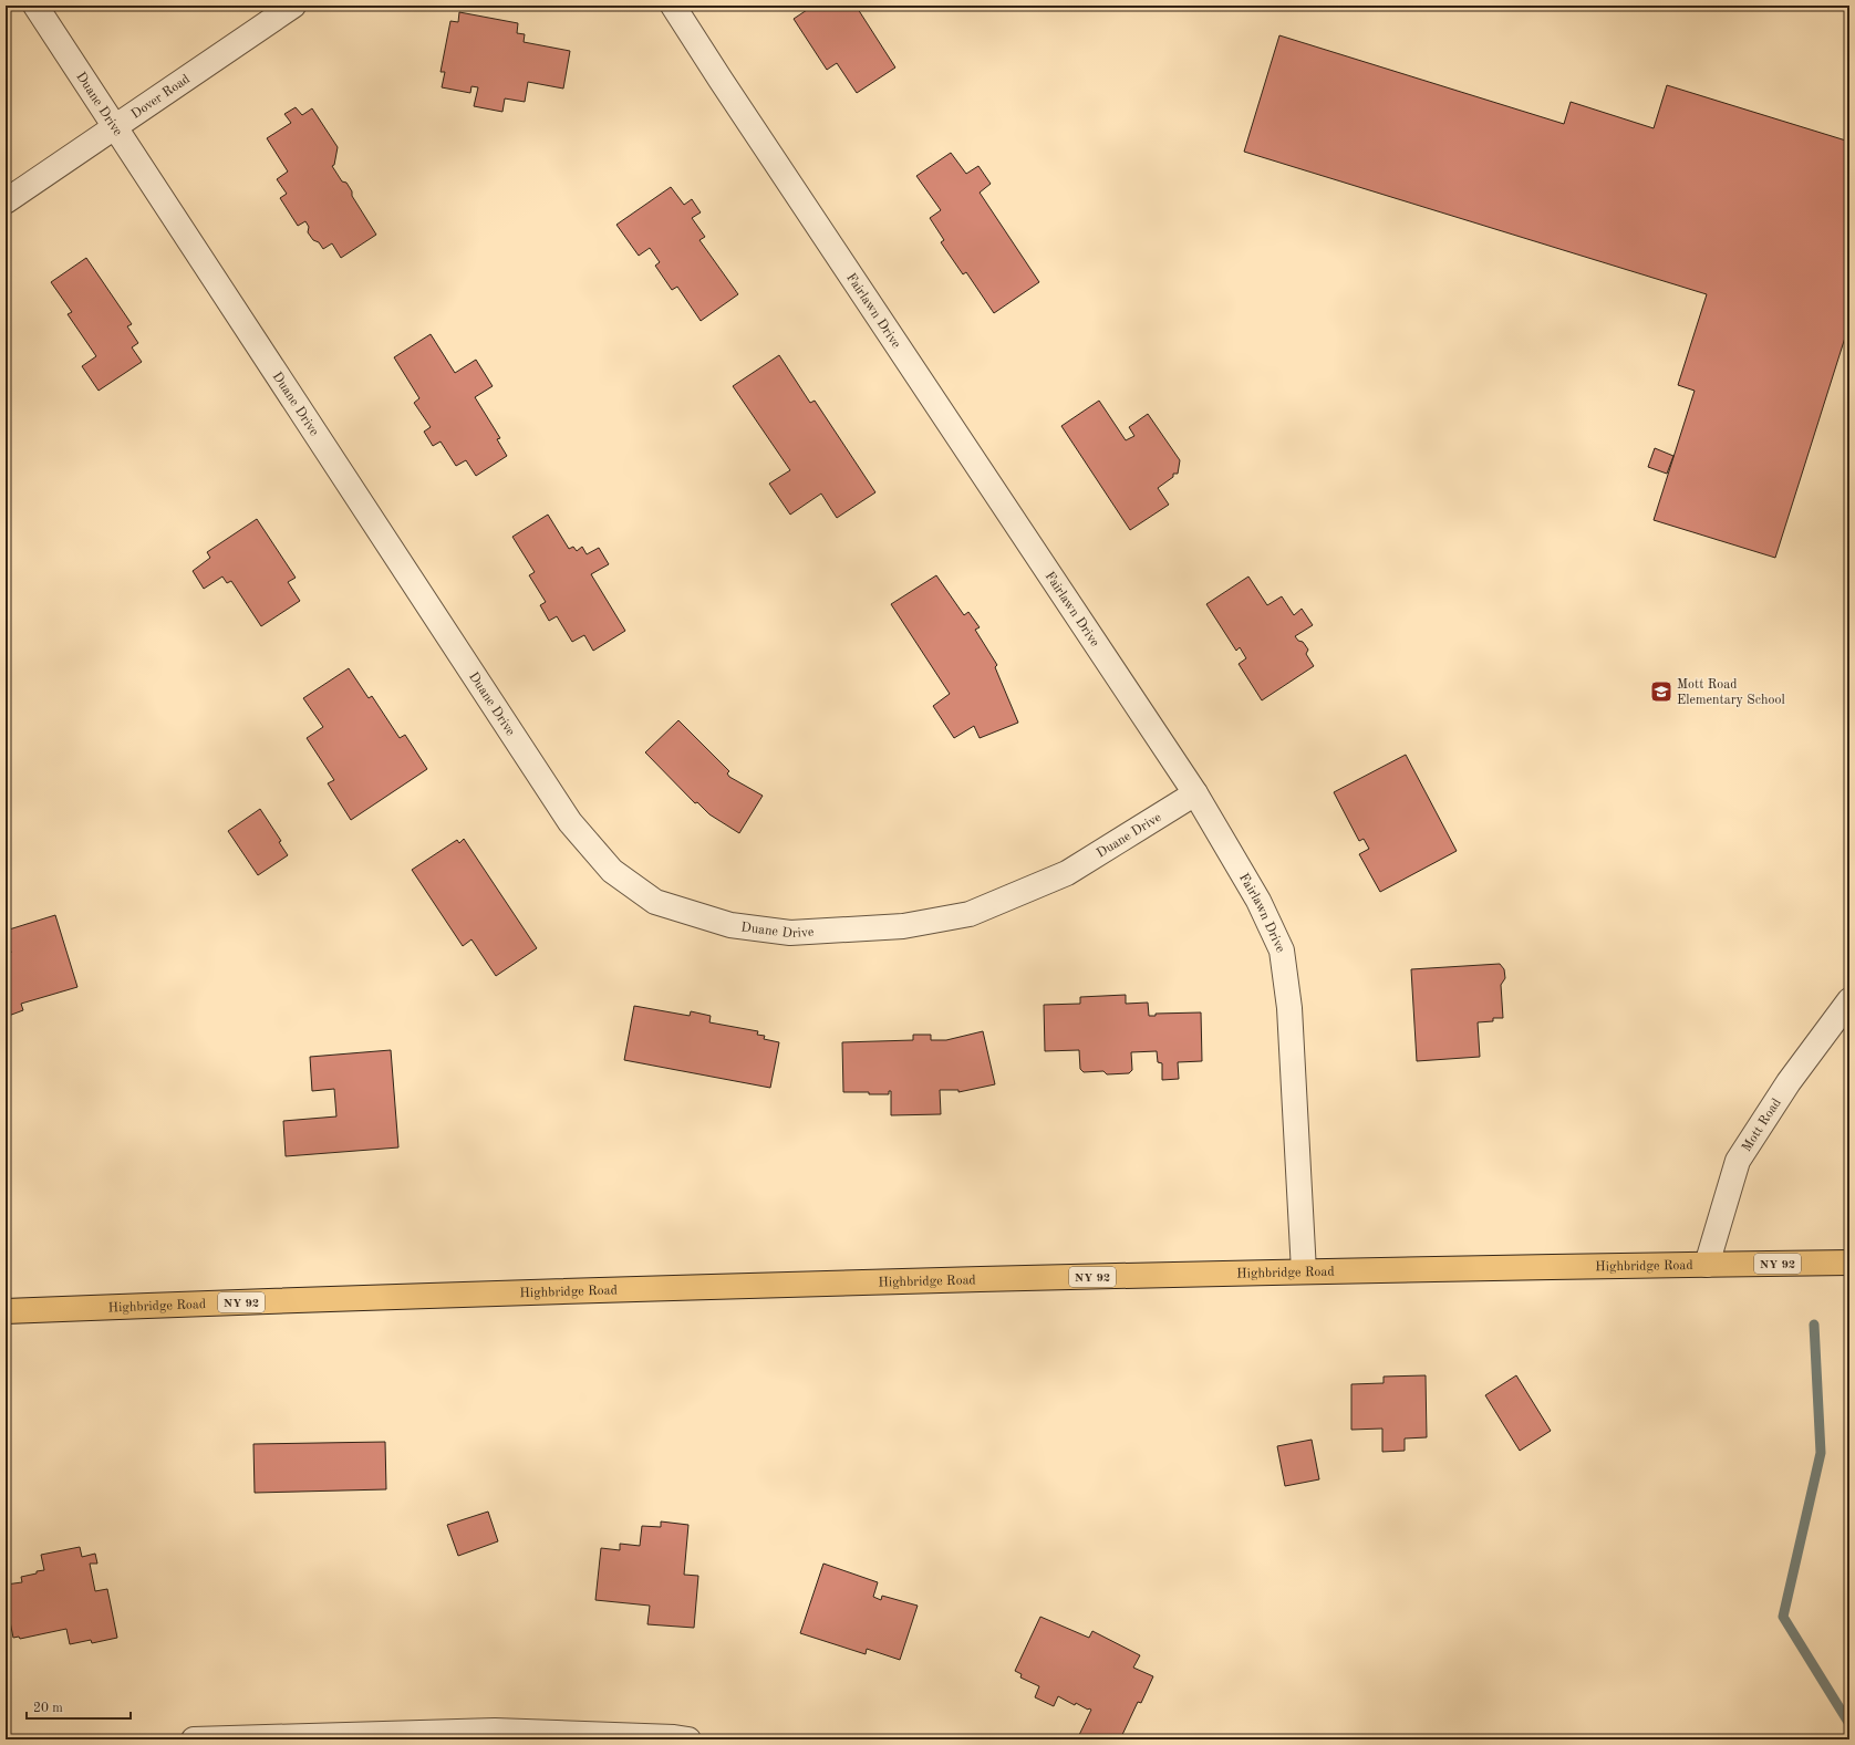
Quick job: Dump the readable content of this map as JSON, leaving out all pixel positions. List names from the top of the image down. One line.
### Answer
{"streets":{"highway":["NY 92","Highbridge Road"],"street":["Dover Road","Duane Drive","Fairlawn Drive","Mott Road"]},"crossings":[["Dover Road","Duane Drive"],["Duane Drive","Fairlawn Drive"],["Fairlawn Drive","Highbridge Road"],["Mott Road","Highbridge Road"]],"places":{"school or university":["Mott Road Elementary School"]},"scale_bar":"20 m"}
